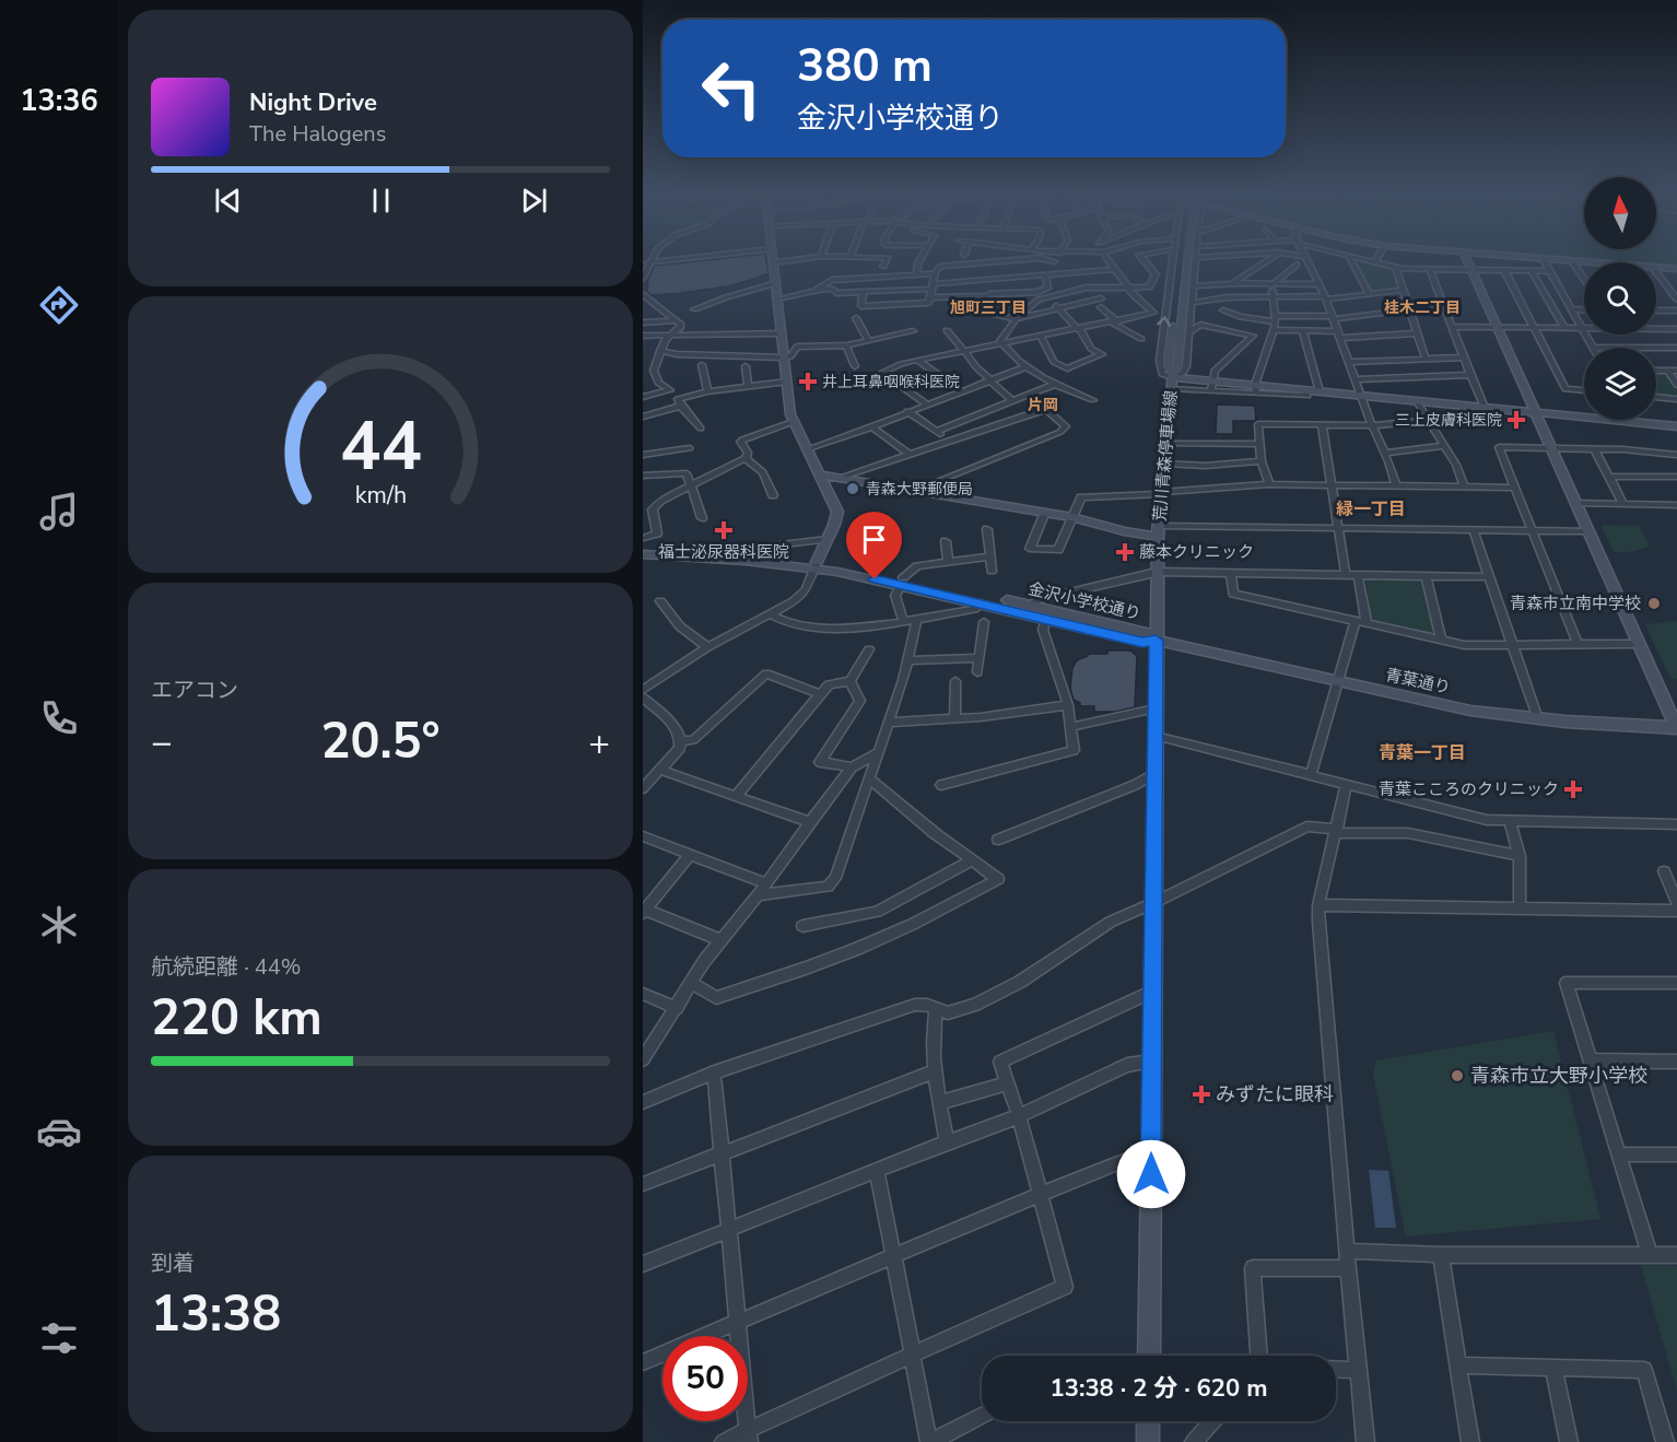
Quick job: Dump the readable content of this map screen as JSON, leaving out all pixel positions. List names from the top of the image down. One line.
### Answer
{"streets":{"street":["荒川青森停車場線","金沢小学校通り","青葉通り"]},"crossings":[["荒川青森停車場線","金沢小学校通り"],["荒川青森停車場線","青葉通り"],["金沢小学校通り","青葉通り"]],"districts":["旭町三丁目","桂木二丁目","片岡","緑一丁目","青葉一丁目"],"places":{"health":["井上耳鼻咽喉科医院","三上皮膚科医院","福士泌尿器科医院","藤本クリニック","青葉こころのクリニック","みずたに眼科"],"other":["青森大野郵便局","青森市立南中学校","青森市立大野小学校"]},"north":"top","page":{"tabs":"13:36","turn":["380 m","金沢小学校通り"],"song":["Night Drive","The Halogens"],"tile":["エアコン",["航続距離 · 44%","220 km"],["到着","13:38"]],"heat":["−","20.5°","+"],"limit":"50","trip":"13:38 · 2 分 · 620 m","gauge":["44","km/h"]}}
